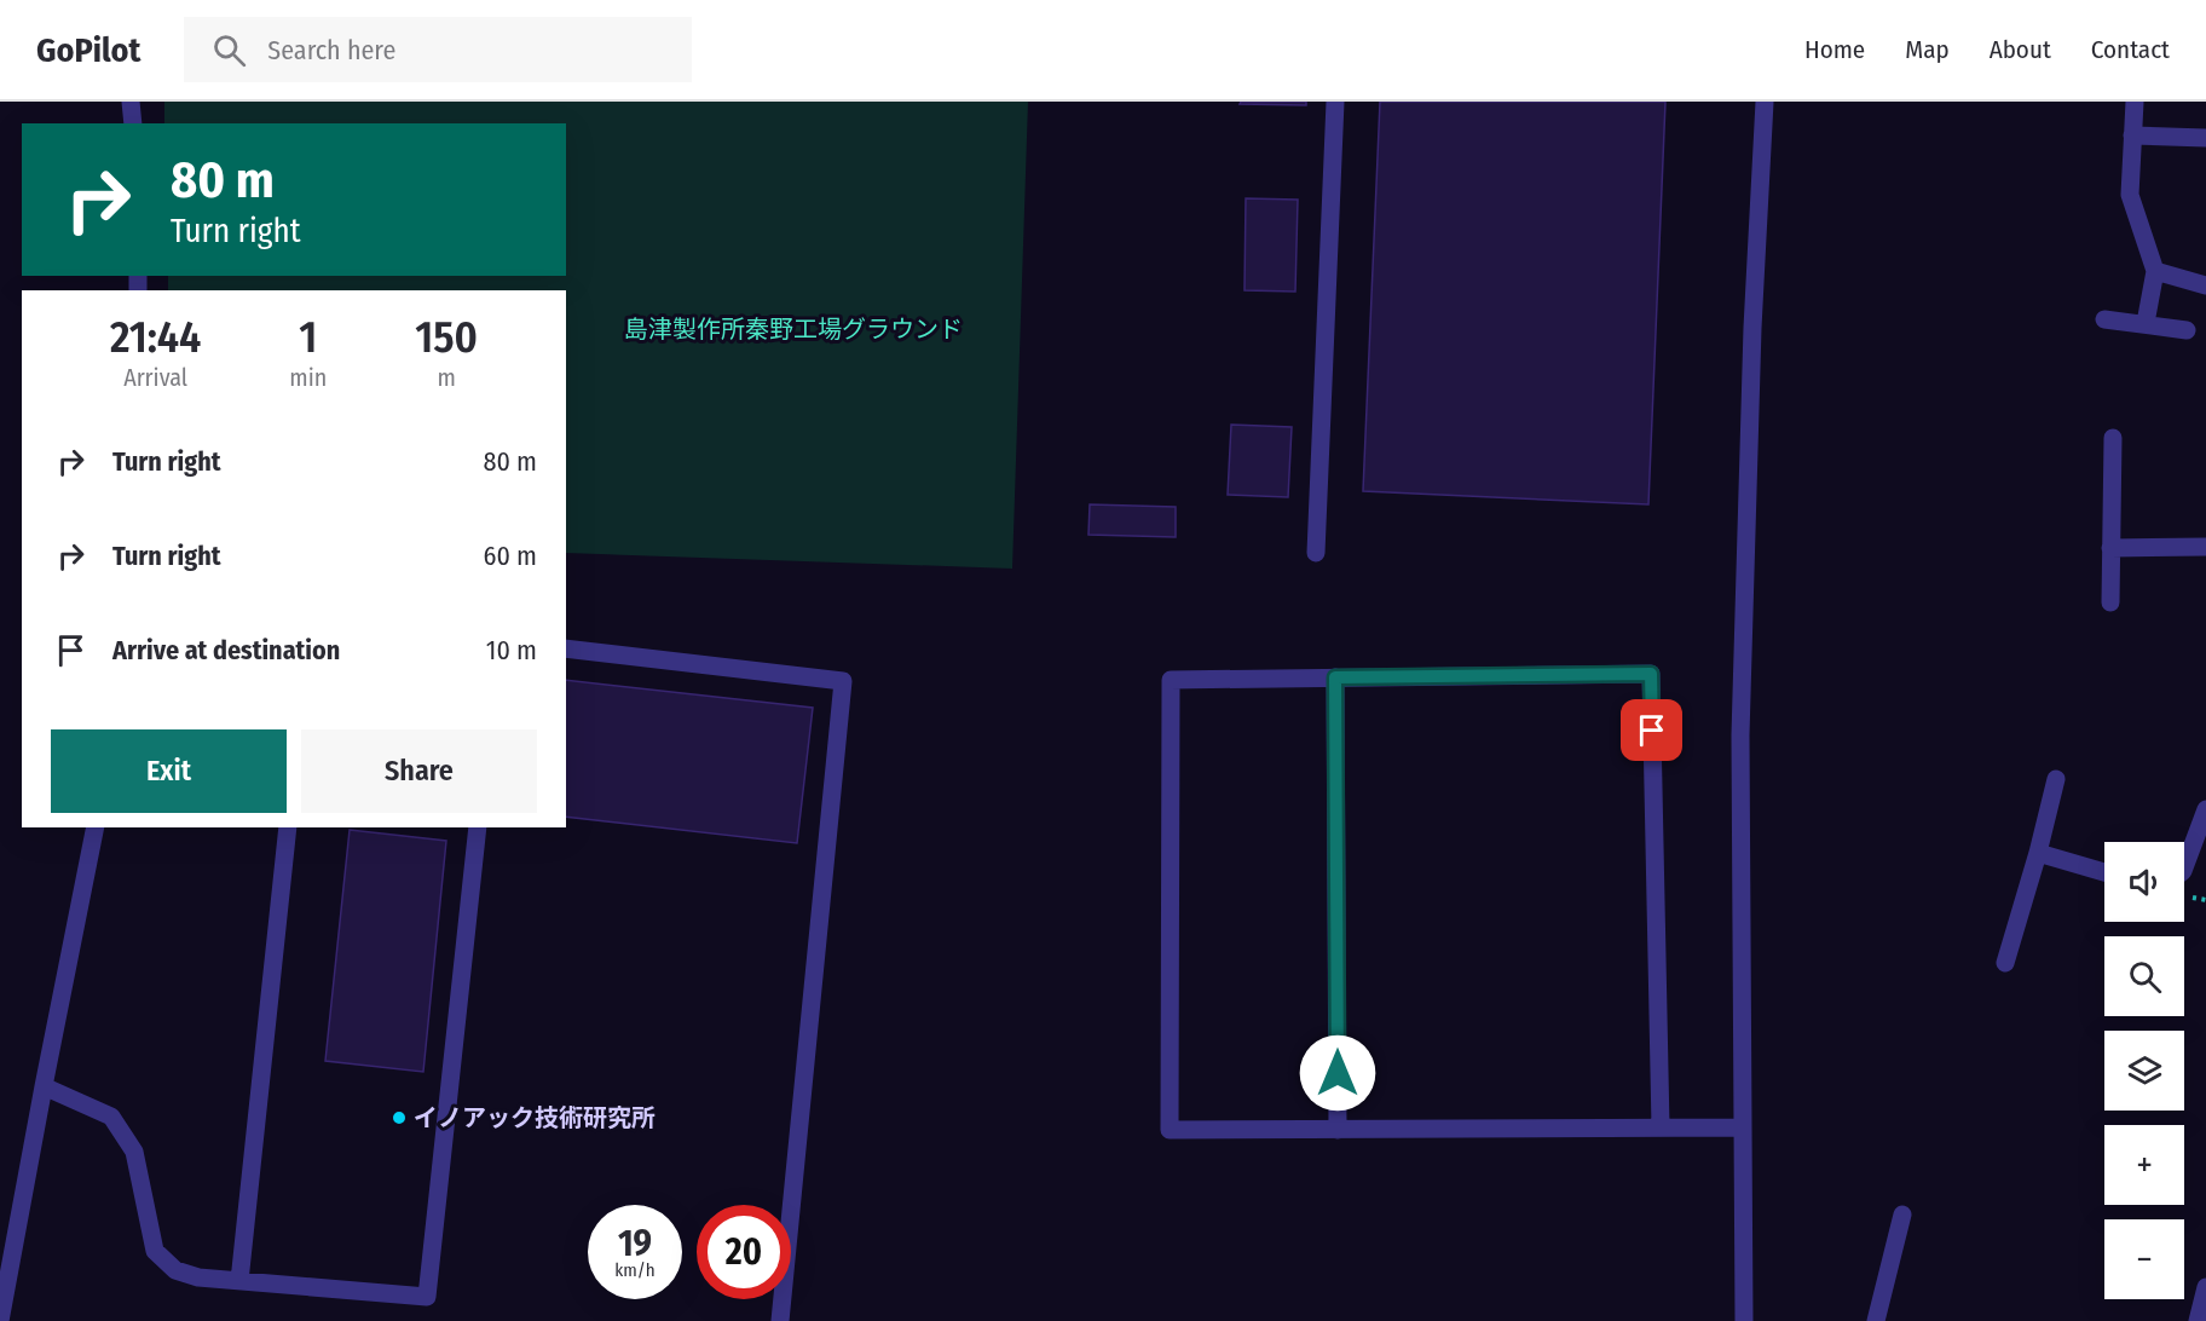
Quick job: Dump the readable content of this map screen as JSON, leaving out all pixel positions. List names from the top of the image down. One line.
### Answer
{"parks":["島津製作所秦野工場グラウンド"],"places":["イノアック技術研究所"],"page":{"header":"GoPilot","search":"Search here","nav":["Home","Map","About","Contact"],"turn":["80 m","Turn right"],"eta":["21:44","Arrival","1","min","150","m"],"list":[{"name":"Turn right","value":"80 m"},{"name":"Turn right","value":"60 m"},{"name":"Arrive at destination","value":"10 m"}],"buttons":["Exit","Share"],"map_buttons":["+","−"],"speed":"19 km/h","limit":"20"}}
